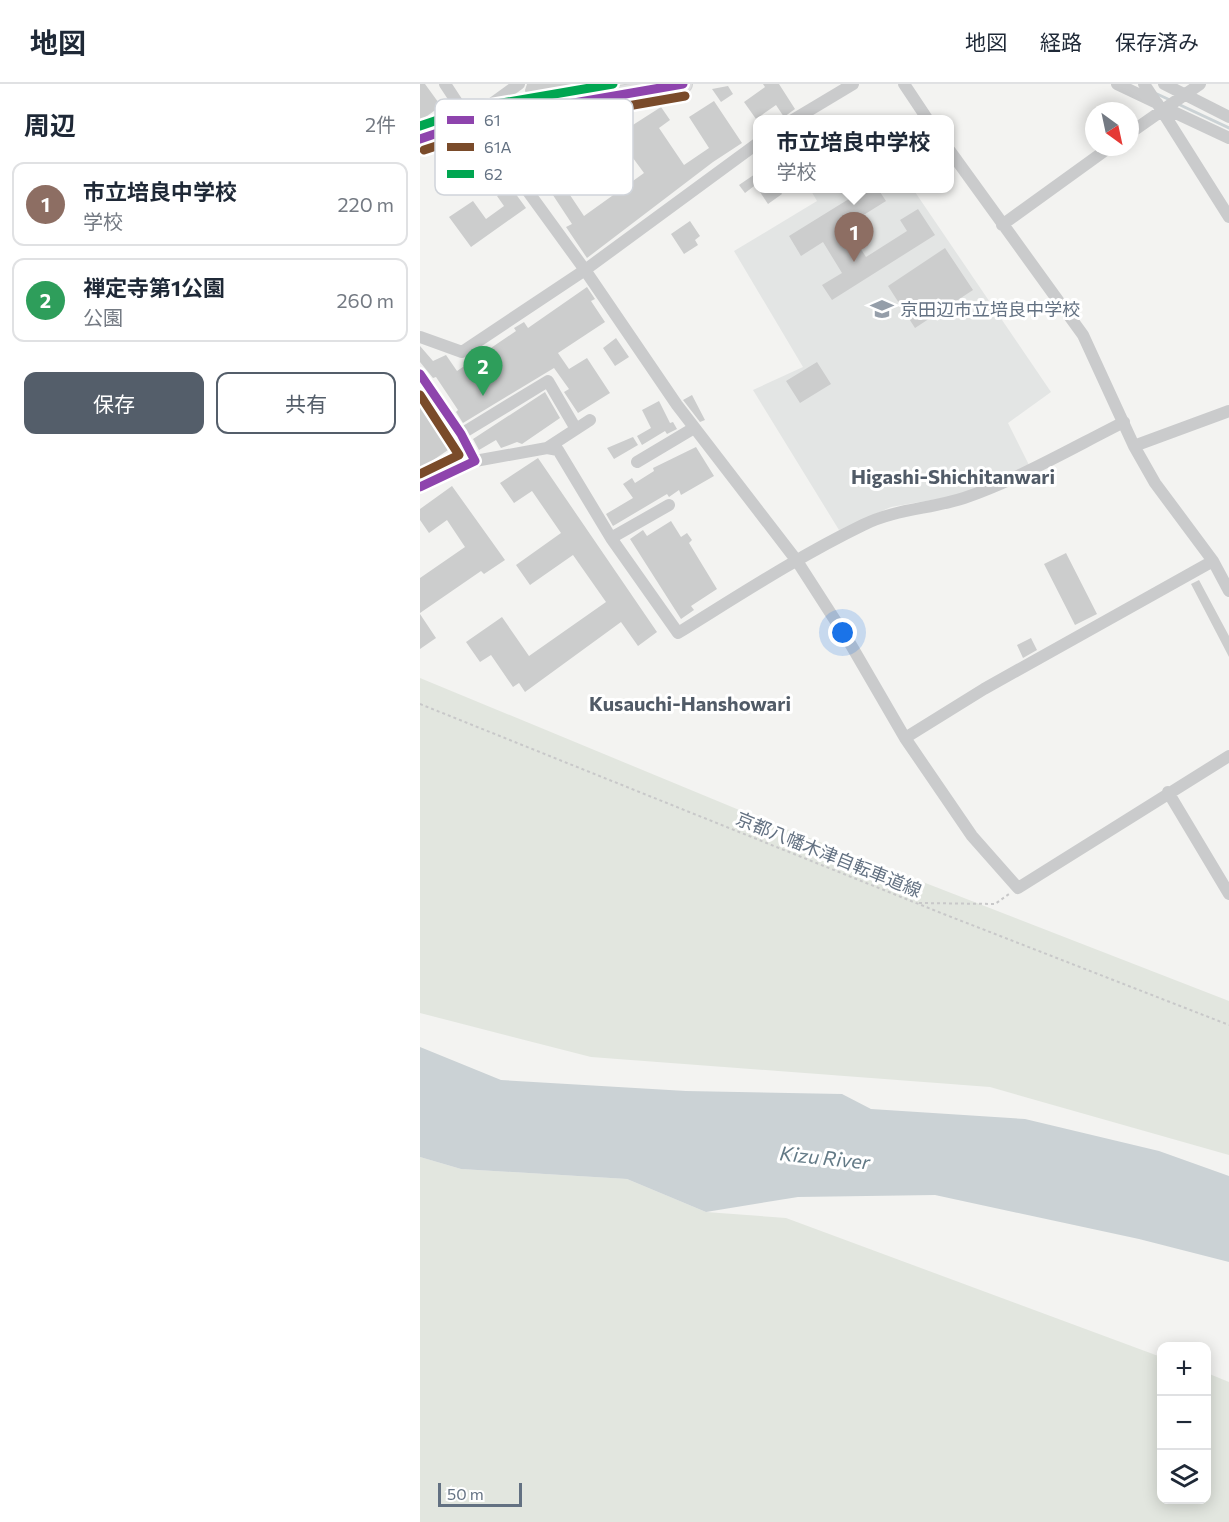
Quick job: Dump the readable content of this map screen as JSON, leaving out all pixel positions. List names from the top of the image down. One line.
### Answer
{"streets":{"path":["京都八幡木津自転車道線"]},"districts":["Higashi-Shichitanwari","Kusauchi-Hanshowari"],"water":["Kizu River"],"places":{"school or university":["京田辺市立培良中学校"]},"lines":["transit line 61","transit line 62","transit line 61A"],"legend":["61","61A","62"],"scale_bar":"50 m","north":"bottom right","page":{"header":"地図","nav":["地図","経路","保存済み"],"heading":["周辺","2件"],"popup":["市立培良中学校","学校"],"list":[{"mark":"1","name":"市立培良中学校","note":"学校","value":"220 m"},{"mark":"2","name":"禅定寺第1公園","note":"公園","value":"260 m"}],"pins":["1","2"],"buttons":["保存","共有"],"map_buttons":["+","−"],"scale":"50 m"}}
